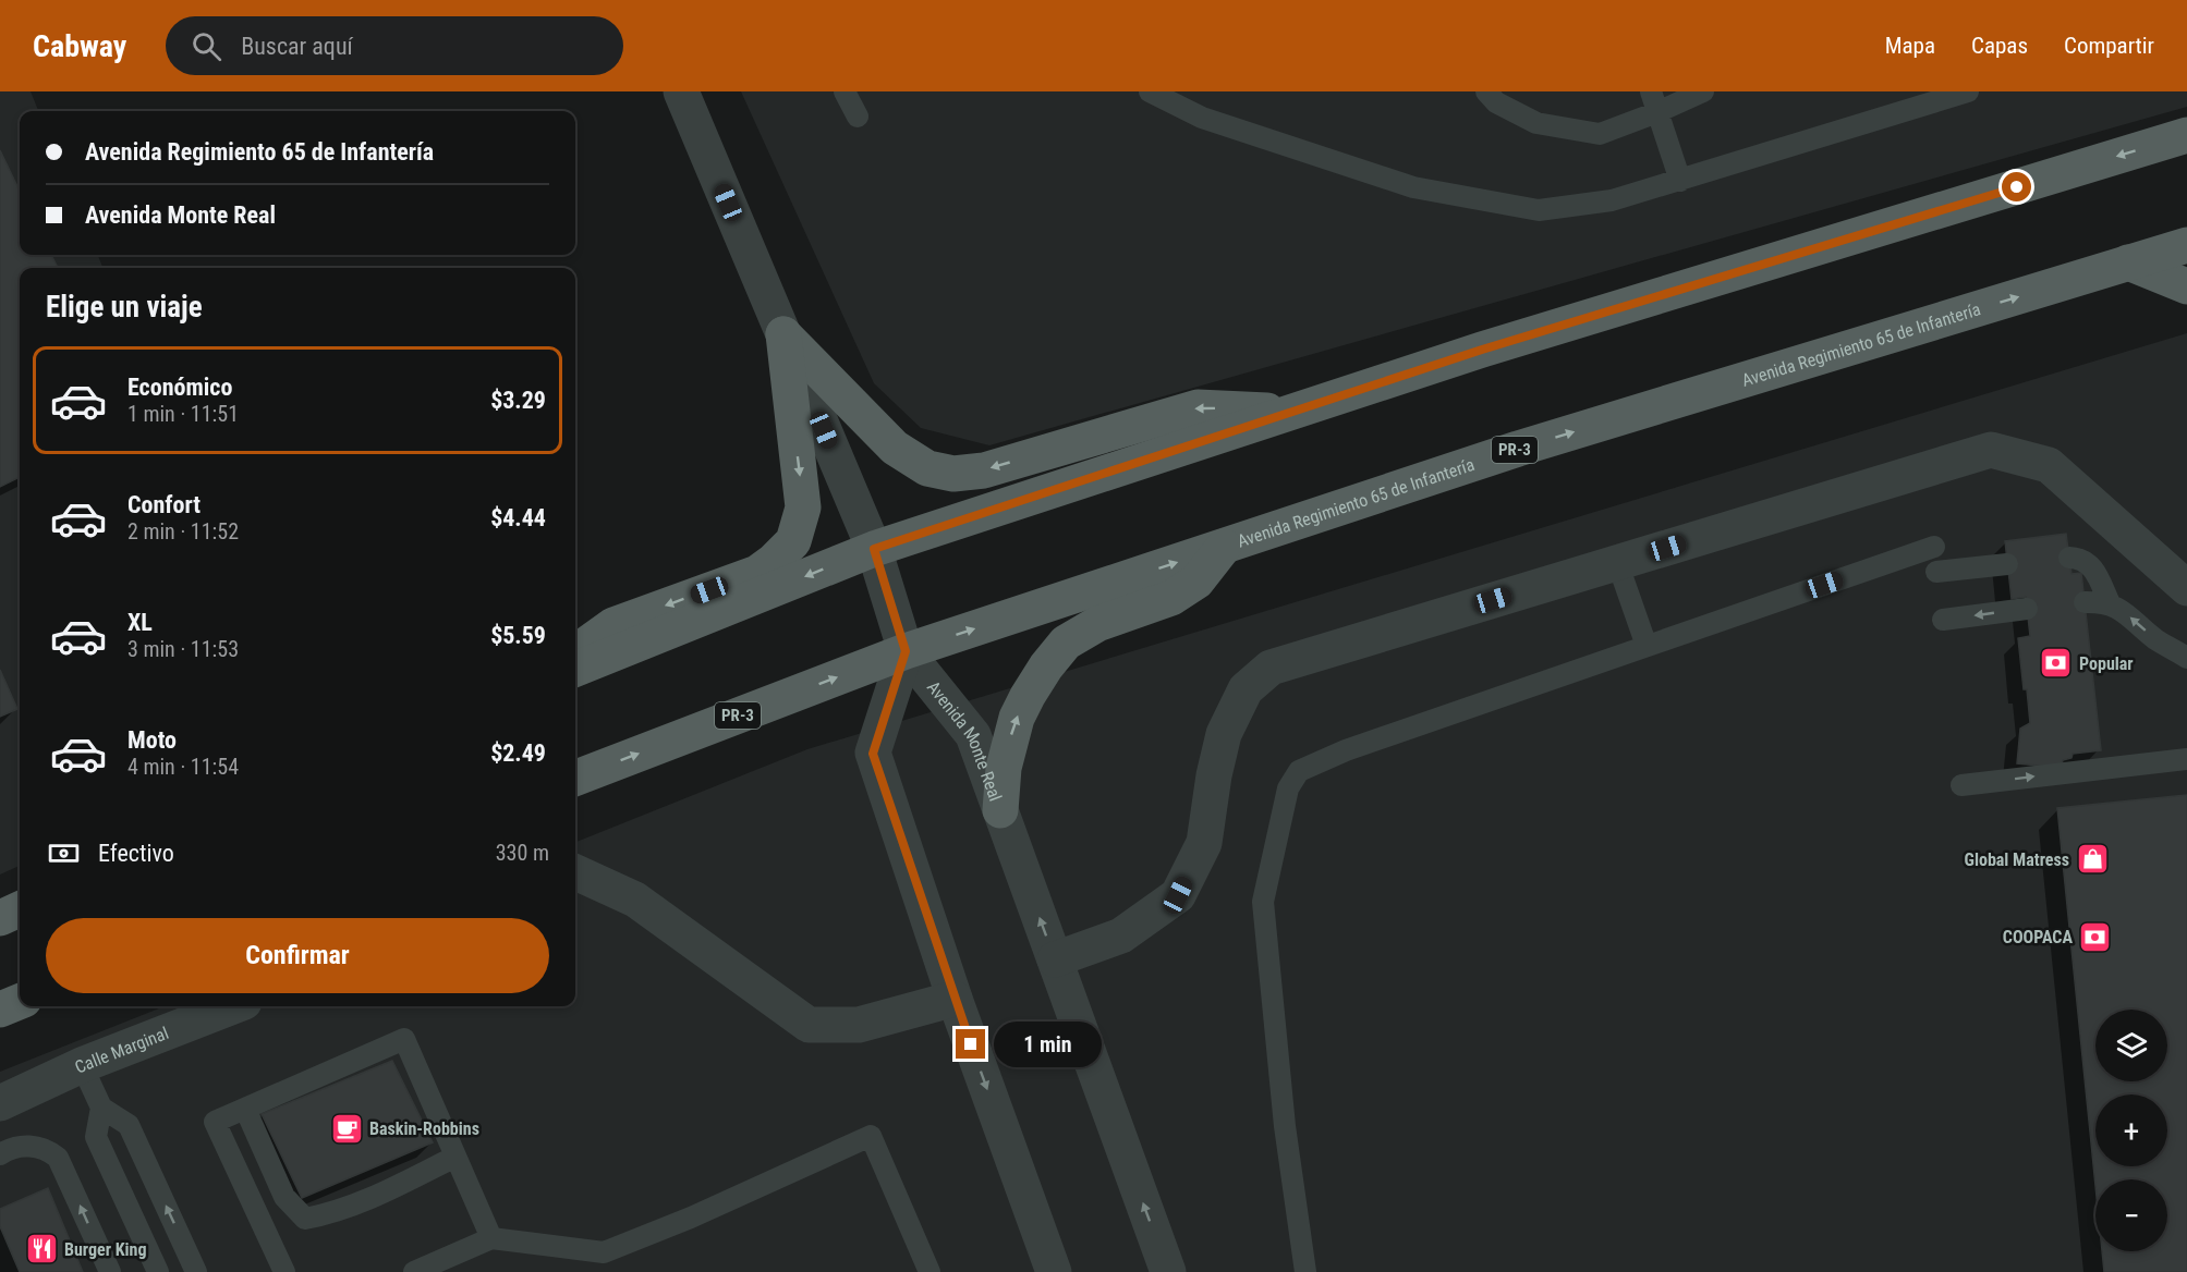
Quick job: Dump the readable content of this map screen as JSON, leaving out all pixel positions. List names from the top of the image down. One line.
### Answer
{"streets":{"main road":["Avenida Regimiento 65 de Infantería","PR-3"],"street":["Avenida Monte Real","Calle Marginal"]},"crossings":[["Avenida Regimiento 65 de Infantería","Avenida Monte Real"]],"places":{"bank":["Popular","COOPACA"],"shop":["Global Matress"],"cafe":["Baskin-Robbins"],"restaurant":["Burger King"]},"page":{"header":"Cabway","search":"Buscar aquí","nav":["Mapa","Capas","Compartir"],"banner":["Avenida Regimiento 65 de Infantería","Avenida Monte Real"],"heading":"Elige un viaje","list":[{"name":"Económico","note":"1 min · 11:51","value":"$3.29"},{"name":"Confort","note":"2 min · 11:52","value":"$4.44"},{"name":"XL","note":"3 min · 11:53","value":"$5.59"},{"name":"Moto","note":"4 min · 11:54","value":"$2.49"}],"pay":["Efectivo","330 m"],"buttons":"Confirmar","map_buttons":["+","−"],"bubble":"1 min"}}
